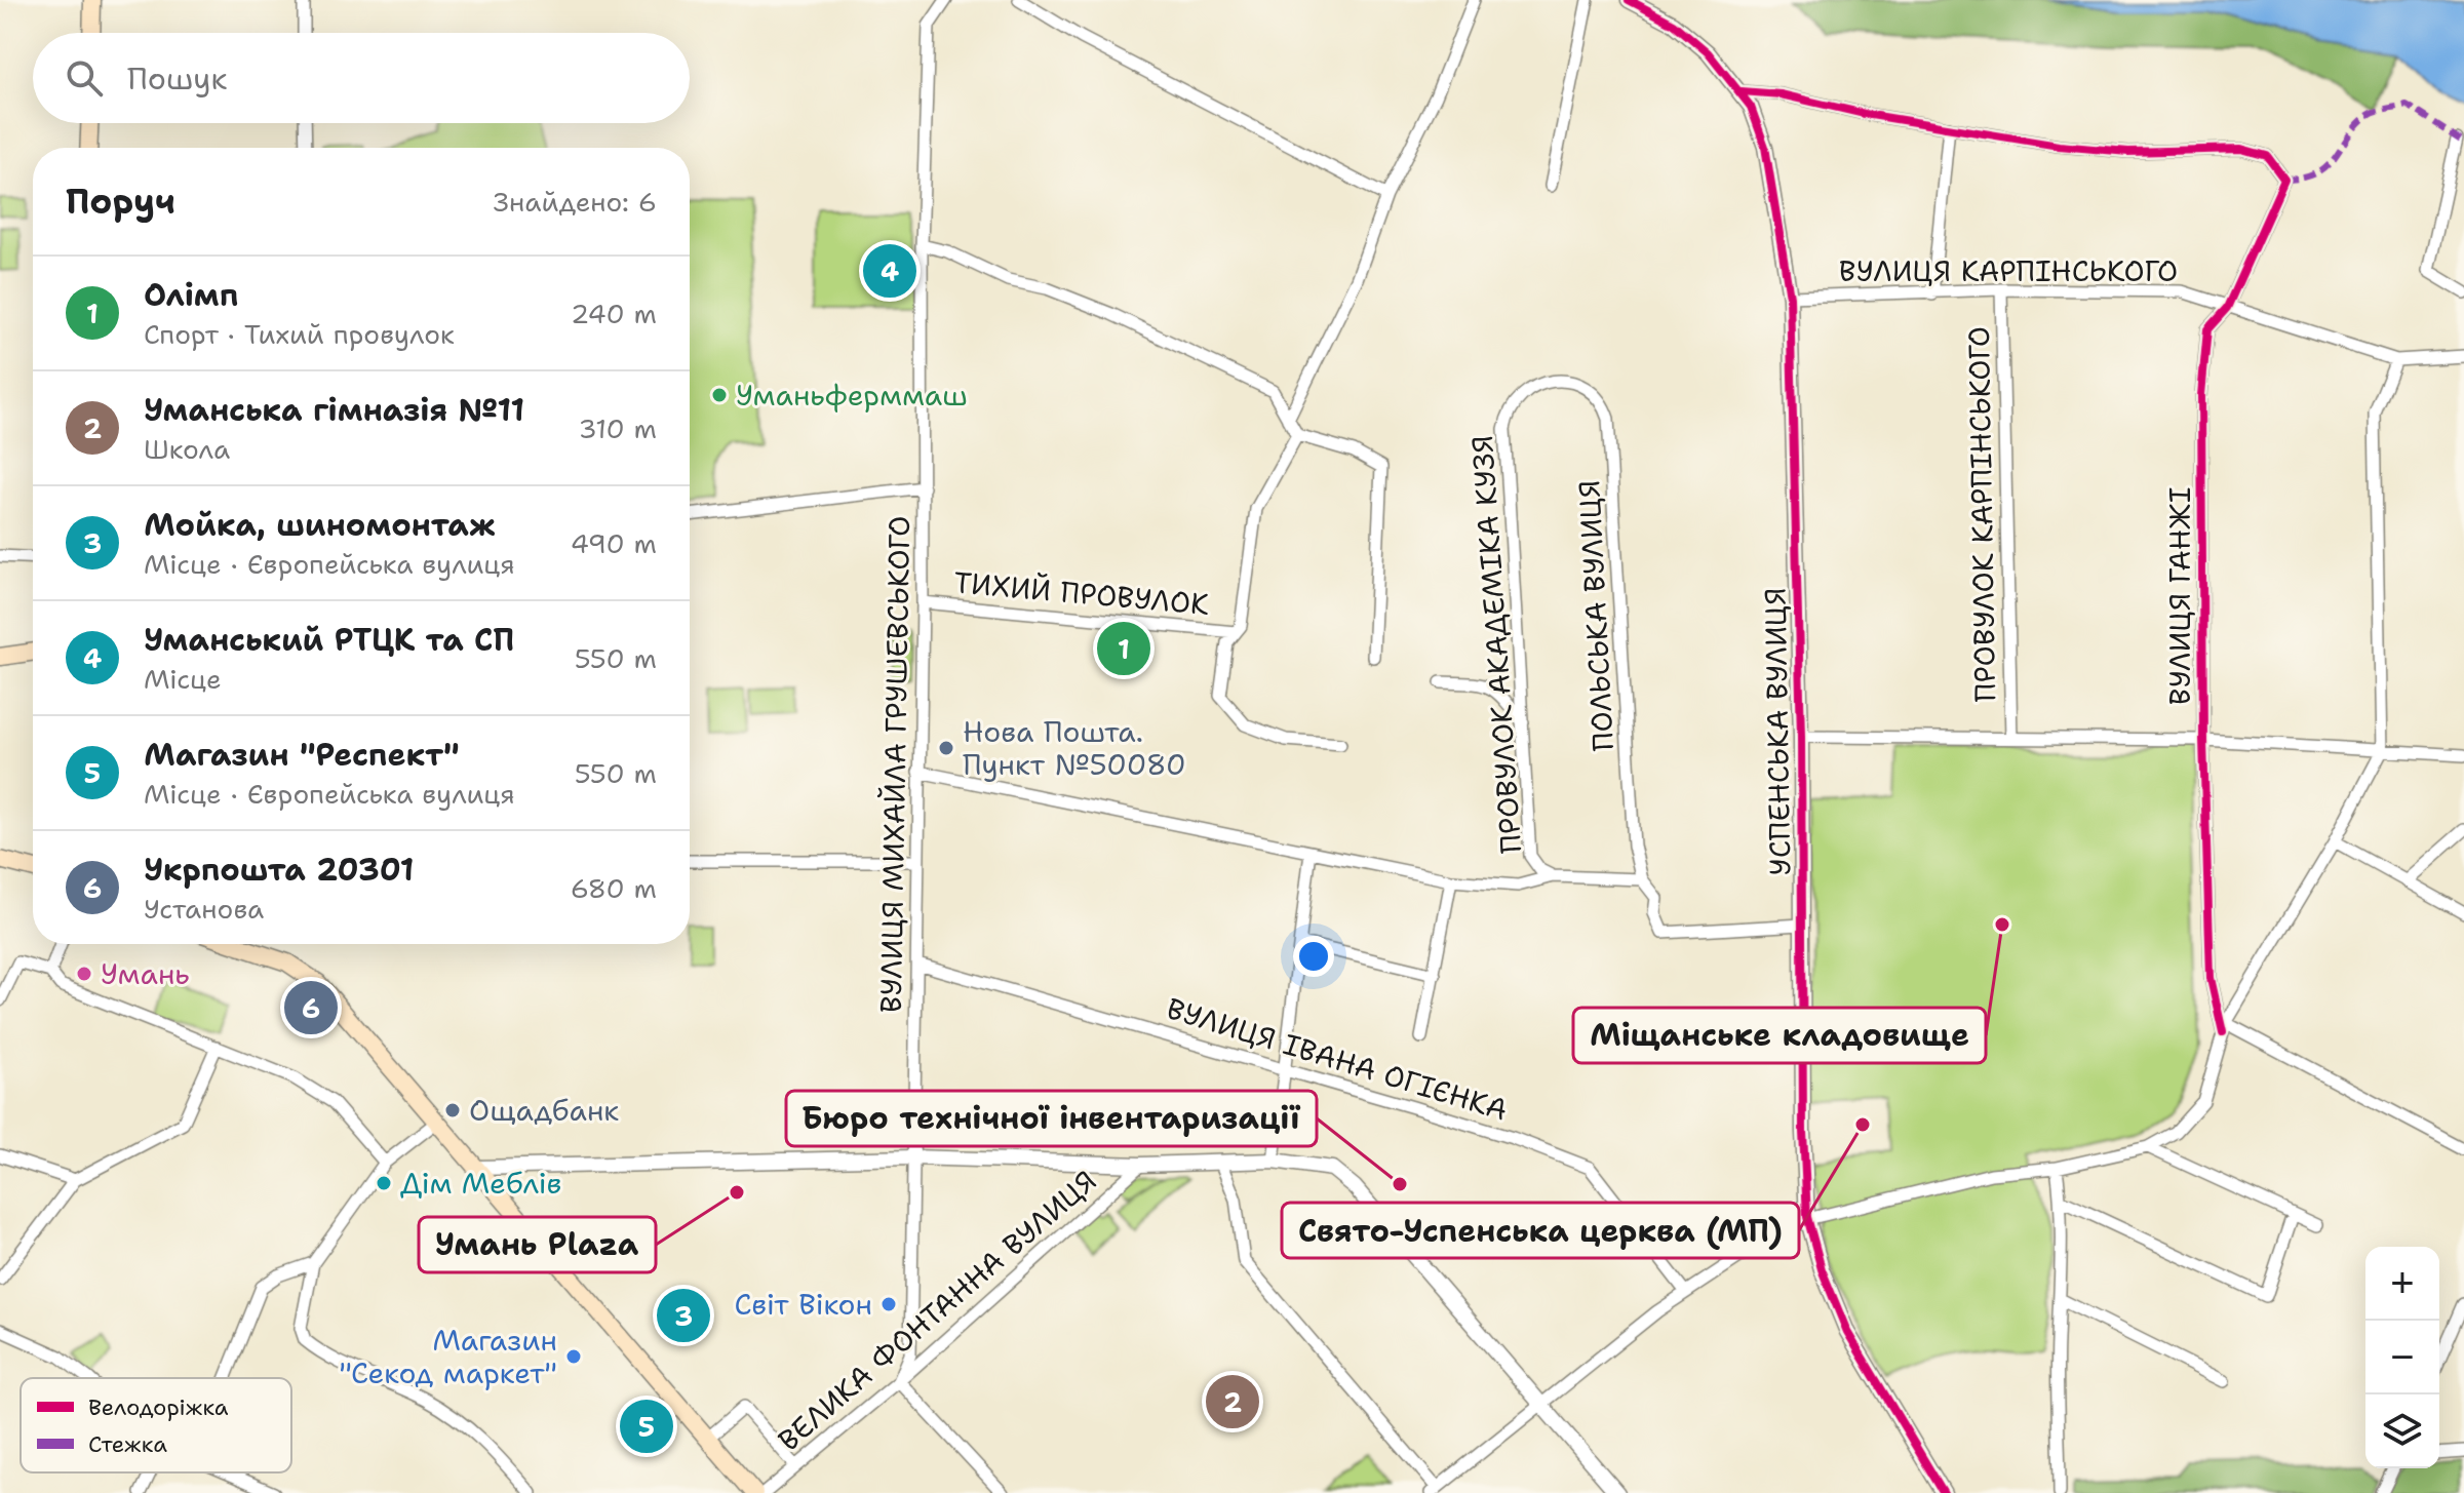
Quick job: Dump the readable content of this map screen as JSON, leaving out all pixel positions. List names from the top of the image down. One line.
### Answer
{"streets":{"street":["ВУЛИЦЯ КАРПІНСЬКОГО","ПРОВУЛОК КАРПІНСЬКОГО","ТИХИЙ ПРОВУЛОК","ВУЛИЦЯ ГАНЖІ","ПОЛЬСЬКА ВУЛИЦЯ","ПРОВУЛОК АКАДЕМІКА КУЗЯ","УСПЕНСЬКА ВУЛИЦЯ","ВУЛИЦЯ МИХАЙЛА ГРУШЕВСЬКОГО","ВУЛИЦЯ ІВАНА ОГІЄНКА","ВЕЛИКА ФОНТАННА ВУЛИЦЯ"]},"crossings":[["ВУЛИЦЯ КАРПІНСЬКОГО","ПРОВУЛОК КАРПІНСЬКОГО"],["ВУЛИЦЯ КАРПІНСЬКОГО","УСПЕНСЬКА ВУЛИЦЯ"],["ТИХИЙ ПРОВУЛОК","ВУЛИЦЯ МИХАЙЛА ГРУШЕВСЬКОГО"],["ПОЛЬСЬКА ВУЛИЦЯ","ПРОВУЛОК АКАДЕМІКА КУЗЯ"],["ВУЛИЦЯ МИХАЙЛА ГРУШЕВСЬКОГО","ВУЛИЦЯ ІВАНА ОГІЄНКА"],["ВУЛИЦЯ МИХАЙЛА ГРУШЕВСЬКОГО","ВЕЛИКА ФОНТАННА ВУЛИЦЯ"]],"places":["Уманьферммаш","Нова Пошта. Пункт №50080","Міщанське кладовище","Умань","Ощадбанк","Свято-Успенська церква (МП)","Дім Меблів","Бюро технічної інвентаризації","Умань Plaza","Світ Вікон","Магазин \"Секод маркет\""],"legend":["Велодоріжка","Стежка"],"page":{"search":"Пошук","heading":["Поруч","Знайдено: 6"],"pins":["4","1","6","3","2","5"],"list":[{"mark":"1","name":"Олімп","note":"Спорт · Тихий провулок","value":"240 m"},{"mark":"2","name":"Уманська гімназія №11","note":"Школа","value":"310 m"},{"mark":"3","name":"Мойка, шиномонтаж","note":"Місце · Європейська вулиця","value":"490 m"},{"mark":"4","name":"Уманський РТЦК та СП","note":"Місце","value":"550 m"},{"mark":"5","name":"Магазин \"Респект\"","note":"Місце · Європейська вулиця","value":"550 m"},{"mark":"6","name":"Укрпошта 20301","note":"Установа","value":"680 m"}],"map_buttons":["+","−"]}}
